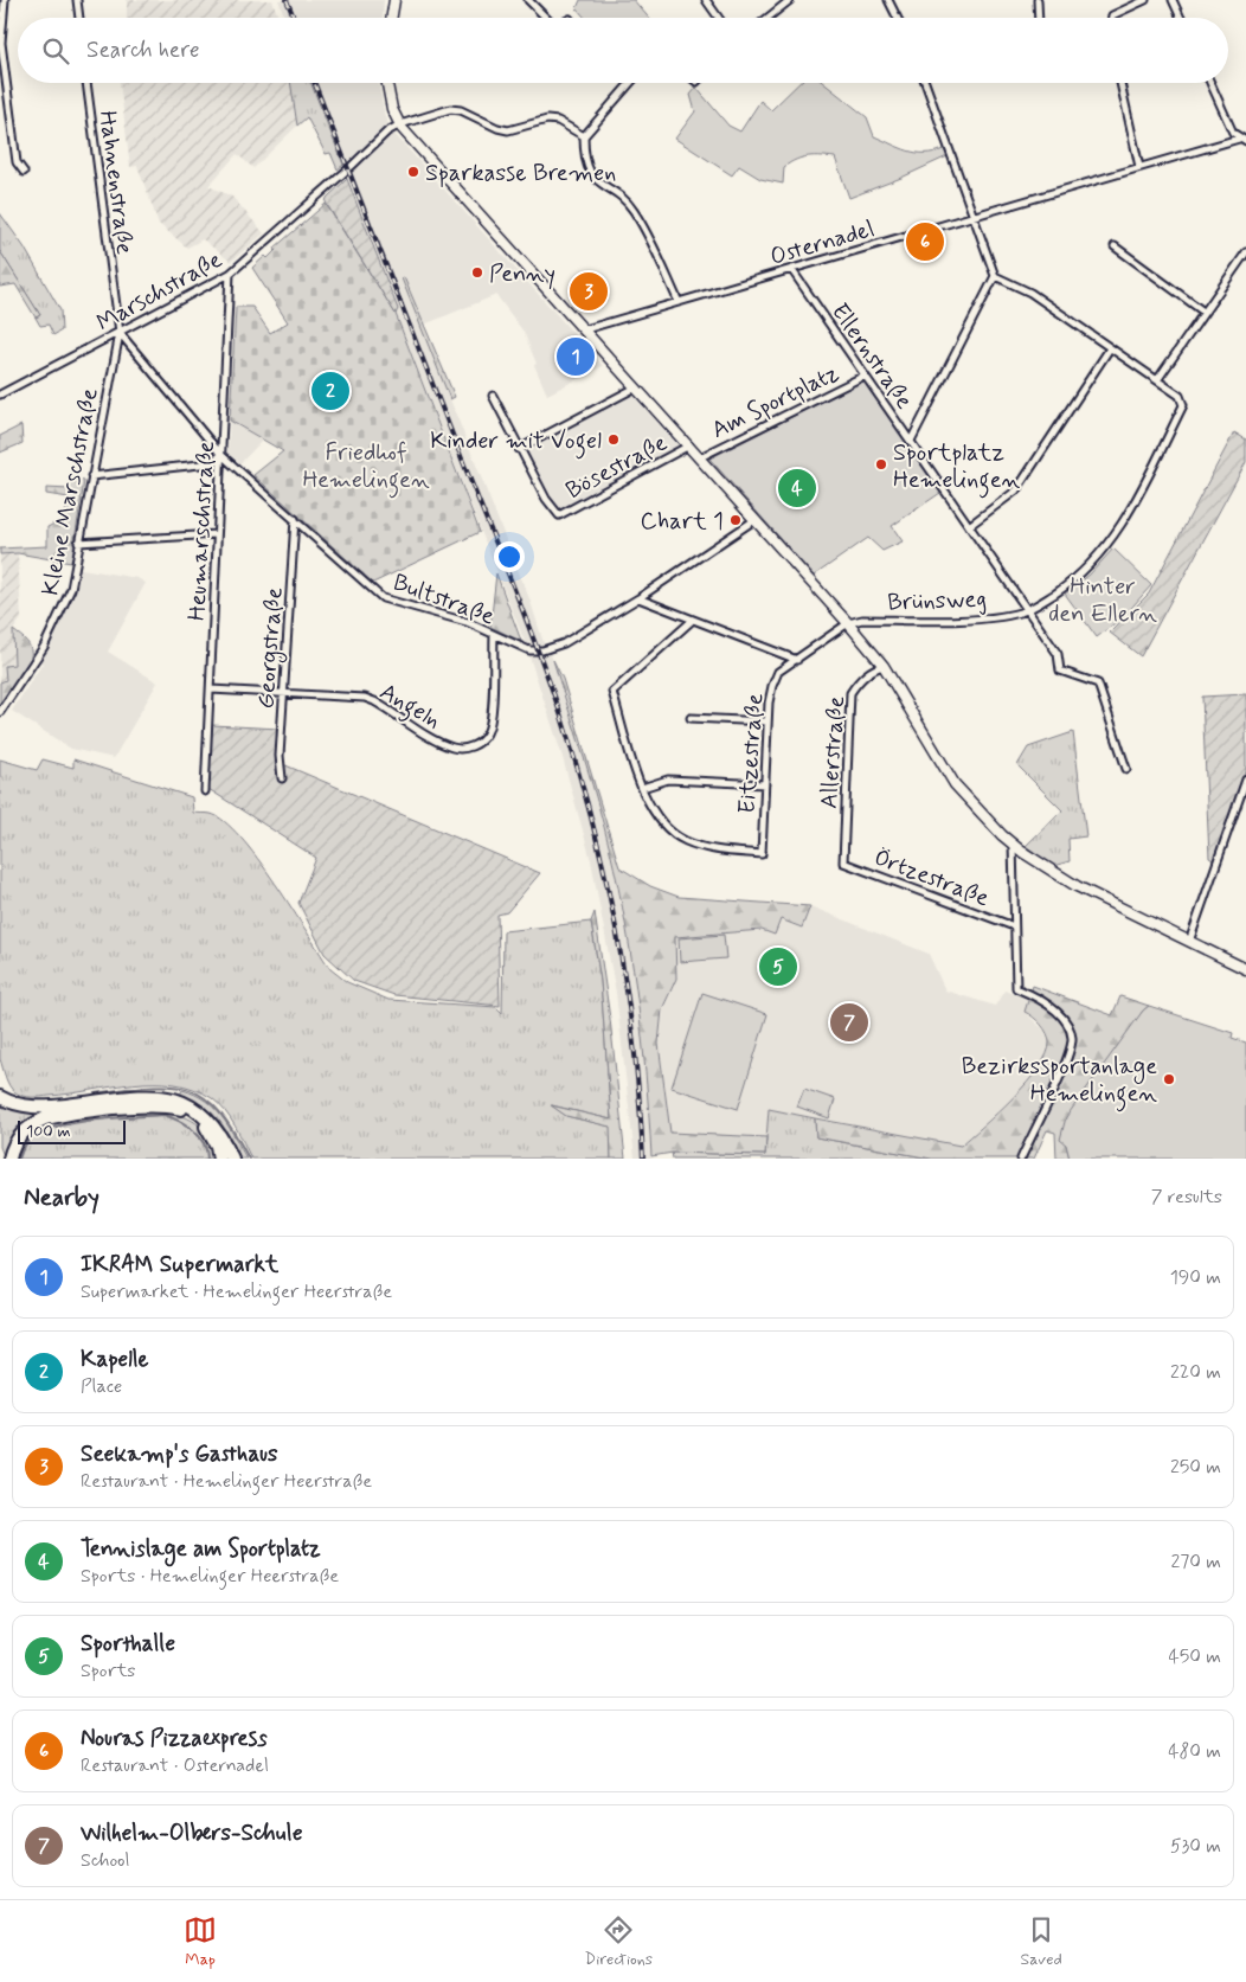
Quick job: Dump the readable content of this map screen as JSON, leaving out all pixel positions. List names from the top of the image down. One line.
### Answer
{"streets":{"street":["Hahnenstraße","Osternadel","Marschstraße","Ellernstraße","Am Sportplatz","Bösestraße","Kleine Marschstraße","Heumarschstraße","Bultstraße","Brünsweg","Georgstraße","Angeln","Allerstraße","Eitzestraße","Örtzestraße"]},"crossings":[["Hahnenstraße","Marschstraße"],["Hahnenstraße","Kleine Marschstraße"],["Hahnenstraße","Bultstraße"],["Osternadel","Ellernstraße"],["Marschstraße","Kleine Marschstraße"],["Marschstraße","Heumarschstraße"],["Marschstraße","Bultstraße"],["Ellernstraße","Am Sportplatz"],["Ellernstraße","Brünsweg"],["Kleine Marschstraße","Bultstraße"],["Heumarschstraße","Bultstraße"],["Heumarschstraße","Angeln"],["Bultstraße","Georgstraße"],["Bultstraße","Angeln"],["Brünsweg","Eitzestraße"],["Georgstraße","Angeln"],["Allerstraße","Örtzestraße"]],"parks":["Friedhof Hemelingen","Hinter den Ellern"],"places":["Sparkasse Bremen","Penny","Kinder mit Vogel","Sportplatz Hemelingen","Chart 1","Bezirkssportanlage Hemelingen"],"scale_bar":"100 m","page":{"search":"Search here","pins":["6","3","1","2","4","5","7"],"scale":"100 m","heading":["Nearby","7 results"],"list":[{"mark":"1","name":"IKRAM Supermarkt","note":"Supermarket · Hemelinger Heerstraße","value":"190 m"},{"mark":"2","name":"Kapelle","note":"Place","value":"220 m"},{"mark":"3","name":"Seekamp's Gasthaus","note":"Restaurant · Hemelinger Heerstraße","value":"250 m"},{"mark":"4","name":"Tennislage am Sportplatz","note":"Sports · Hemelinger Heerstraße","value":"270 m"},{"mark":"5","name":"Sporthalle","note":"Sports","value":"450 m"},{"mark":"6","name":"Nouras Pizzaexpress","note":"Restaurant · Osternadel","value":"480 m"},{"mark":"7","name":"Wilhelm-Olbers-Schule","note":"School","value":"530 m"}],"nav":["Map","Directions","Saved"]}}
